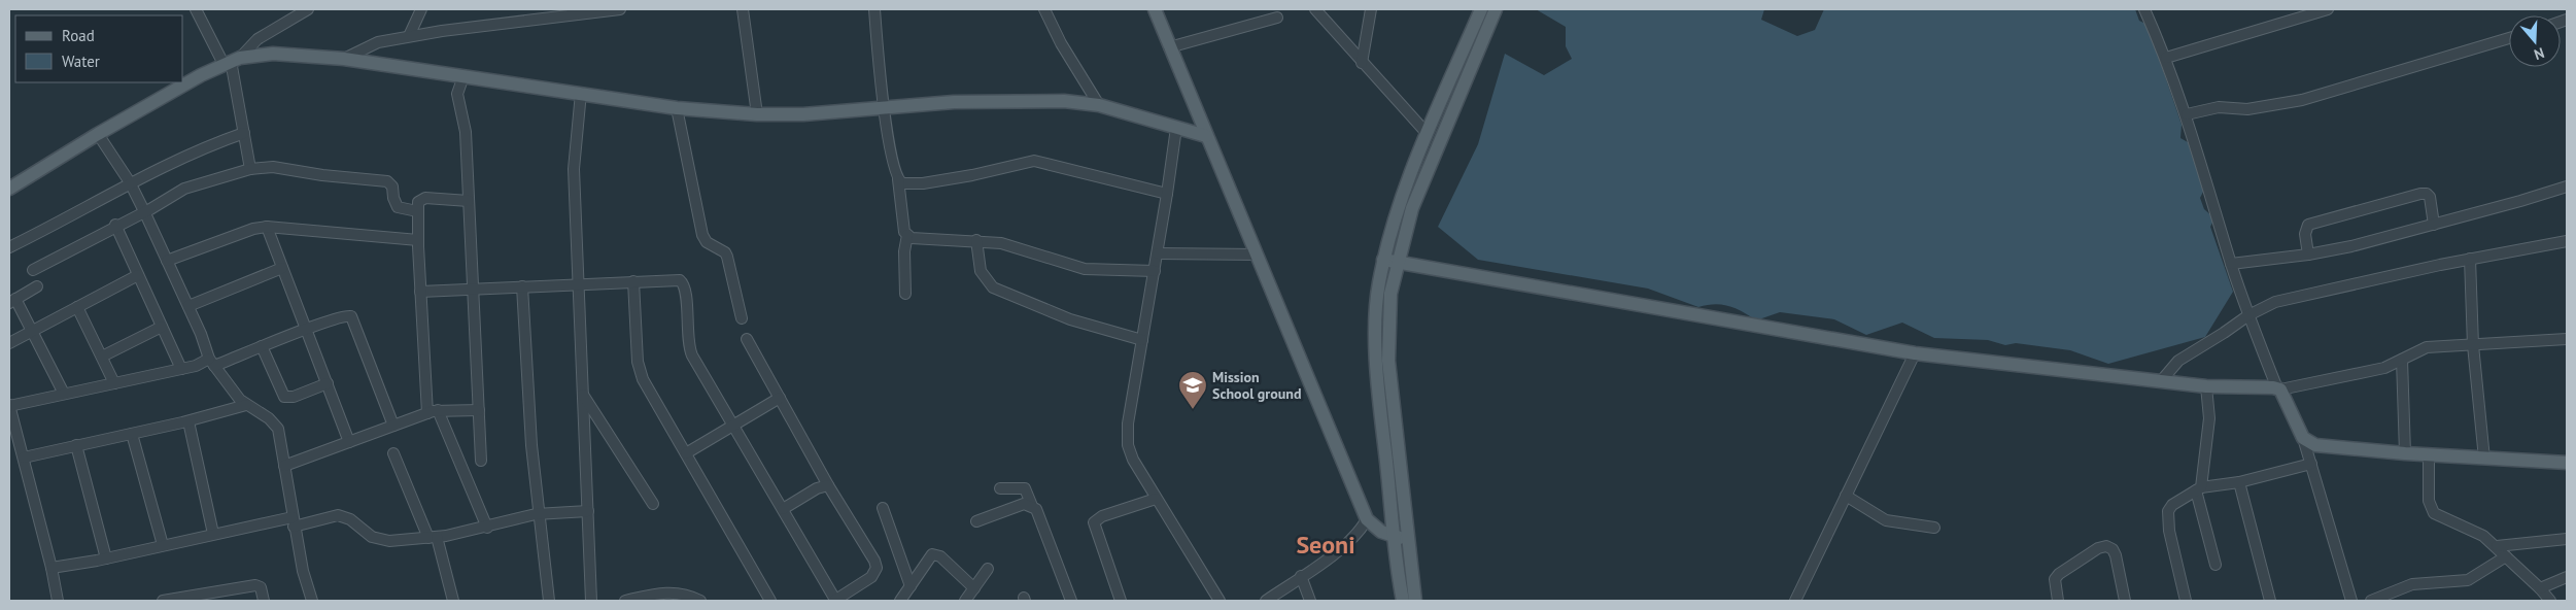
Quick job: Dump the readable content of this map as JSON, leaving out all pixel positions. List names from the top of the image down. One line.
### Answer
{"districts":["Seoni"],"places":{"school or university":["Mission School ground"]},"legend":["Road","Water"],"north":"bottom"}
